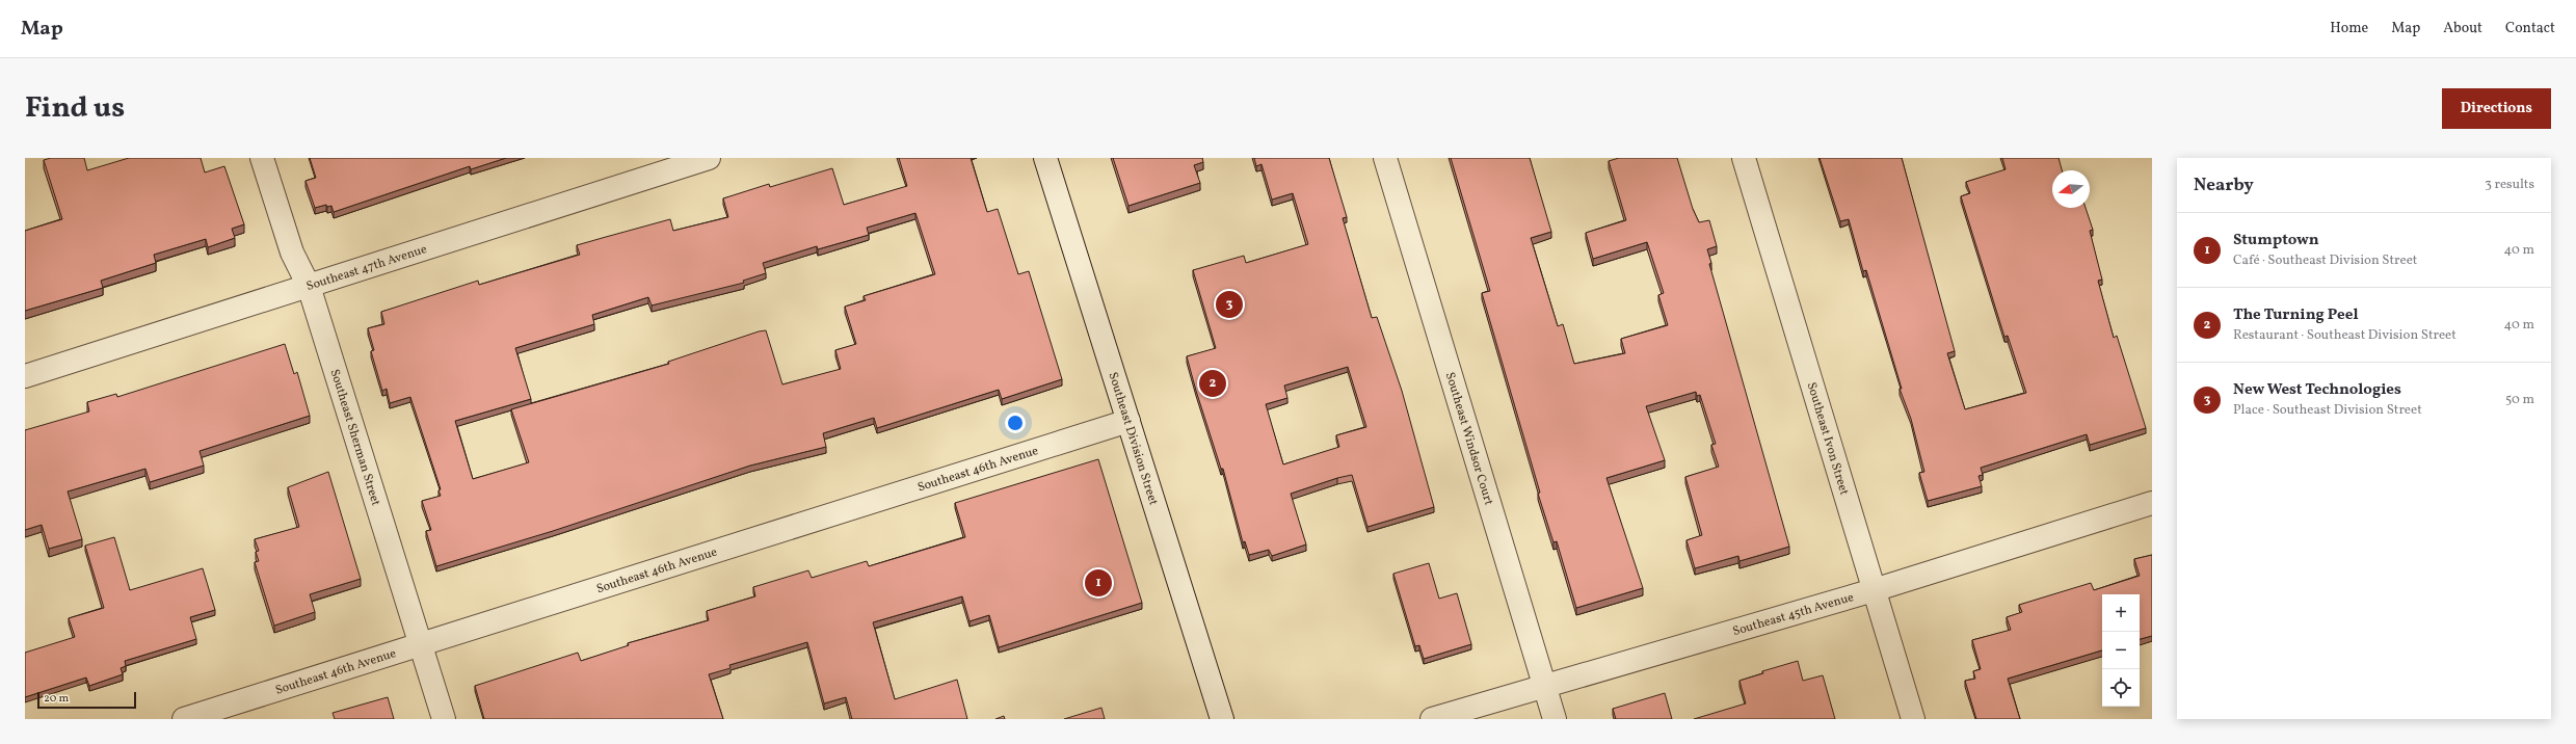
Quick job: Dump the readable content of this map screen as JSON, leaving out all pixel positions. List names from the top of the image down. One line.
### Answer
{"streets":{"street":["Southeast 47th Avenue","Southeast Sherman Street","Southeast Division Street","Southeast Windsor Court","Southeast Ivon Street","Southeast 46th Avenue","Southeast 45th Avenue"]},"crossings":[["Southeast 47th Avenue","Southeast Sherman Street"],["Southeast Sherman Street","Southeast 46th Avenue"],["Southeast Division Street","Southeast 46th Avenue"],["Southeast Windsor Court","Southeast 45th Avenue"],["Southeast Ivon Street","Southeast 45th Avenue"]],"scale_bar":"20 m","north":"left","page":{"header":"Map","nav":["Home","Map","About","Contact"],"title":"Find us","buttons":"Directions","heading":["Nearby","3 results"],"list":[{"mark":"1","name":"Stumptown","note":"Café · Southeast Division Street","value":"40 m"},{"mark":"2","name":"The Turning Peel","note":"Restaurant · Southeast Division Street","value":"40 m"},{"mark":"3","name":"New West Technologies","note":"Place · Southeast Division Street","value":"50 m"}],"pins":["3","2","1"],"map_buttons":["+","−"],"scale":"20 m"}}
